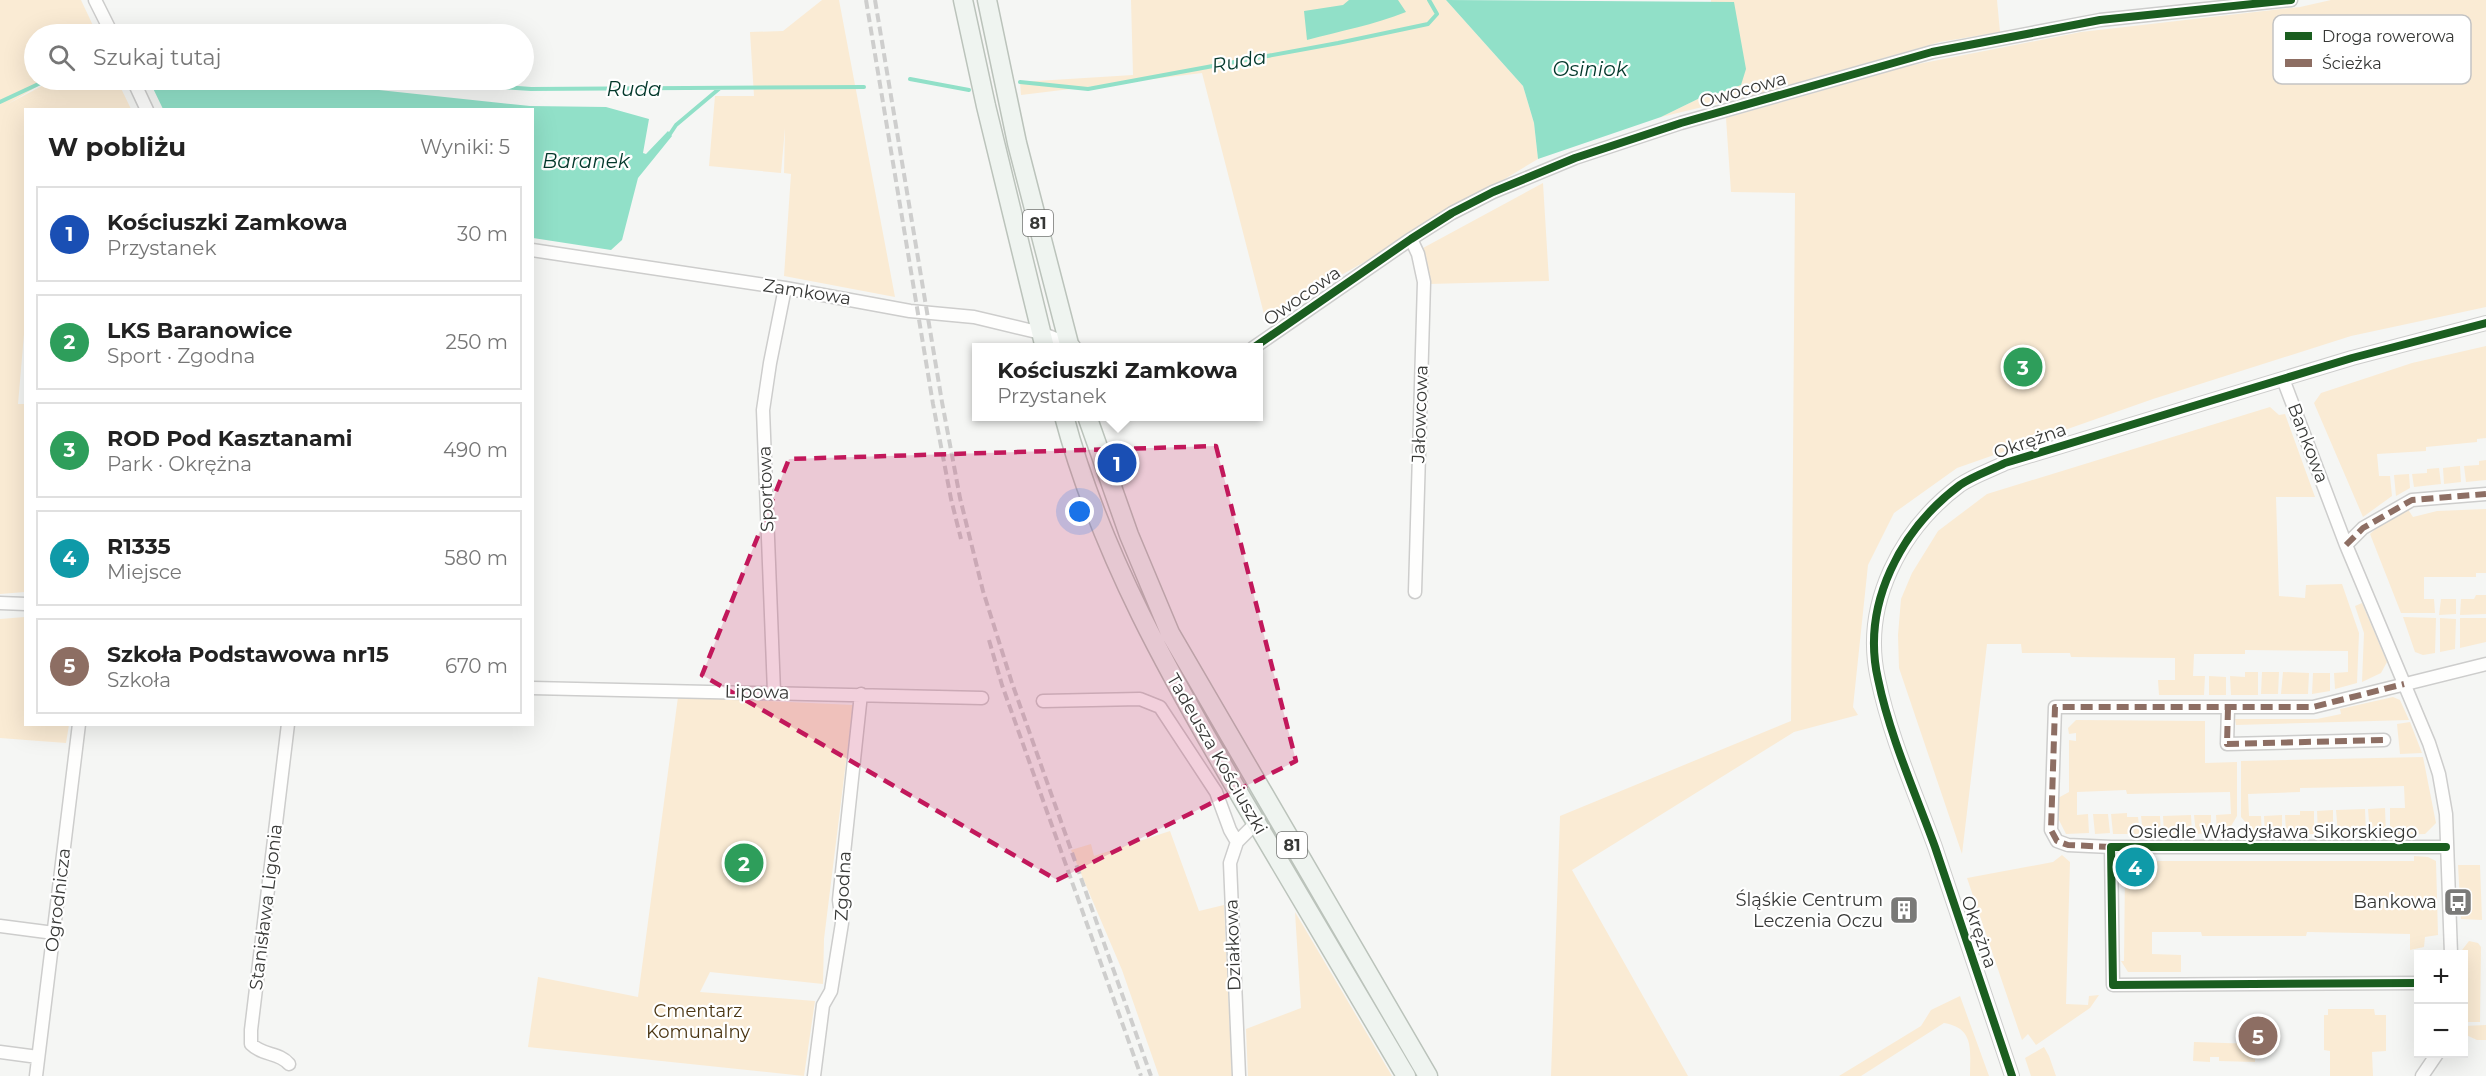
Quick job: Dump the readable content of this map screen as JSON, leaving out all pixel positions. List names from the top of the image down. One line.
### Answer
{"streets":{"main road":["81","Tadeusza Kościuszki"],"street":["Owocowa","Zamkowa","Jałowcowa","Okrężna","Bankowa","Sportowa","Lipowa","Osiedle Władysława Sikorskiego","Zgodna","Ogrodnicza","Stanisława Ligonia","Działkowa"]},"crossings":[["Owocowa","Jałowcowa"],["81","Zamkowa"],["Zamkowa","Sportowa"],["Okrężna","Bankowa"],["Bankowa","Osiedle Władysława Sikorskiego"],["Sportowa","Lipowa"],["Lipowa","Zgodna"]],"water":["Ruda","Osiniok","Baranek"],"parks":["Cmentarz Komunalny"],"places":{"bus stop":["Bankowa"],"building":["Śląśkie Centrum Leczenia Oczu"]},"legend":["Droga rowerowa","Ścieżka"],"page":{"search":"Szukaj tutaj","heading":["W pobliżu","Wyniki: 5"],"list":[{"mark":"1","name":"Kościuszki Zamkowa","note":"Przystanek","value":"30 m"},{"mark":"2","name":"LKS Baranowice","note":"Sport · Zgodna","value":"250 m"},{"mark":"3","name":"ROD Pod Kasztanami","note":"Park · Okrężna","value":"490 m"},{"mark":"4","name":"R1335","note":"Miejsce","value":"580 m"},{"mark":"5","name":"Szkoła Podstawowa nr15","note":"Szkoła","value":"670 m"}],"popup":["Kościuszki Zamkowa","Przystanek"],"pins":["3","1","2","4","5"],"map_buttons":["+","−"]}}
